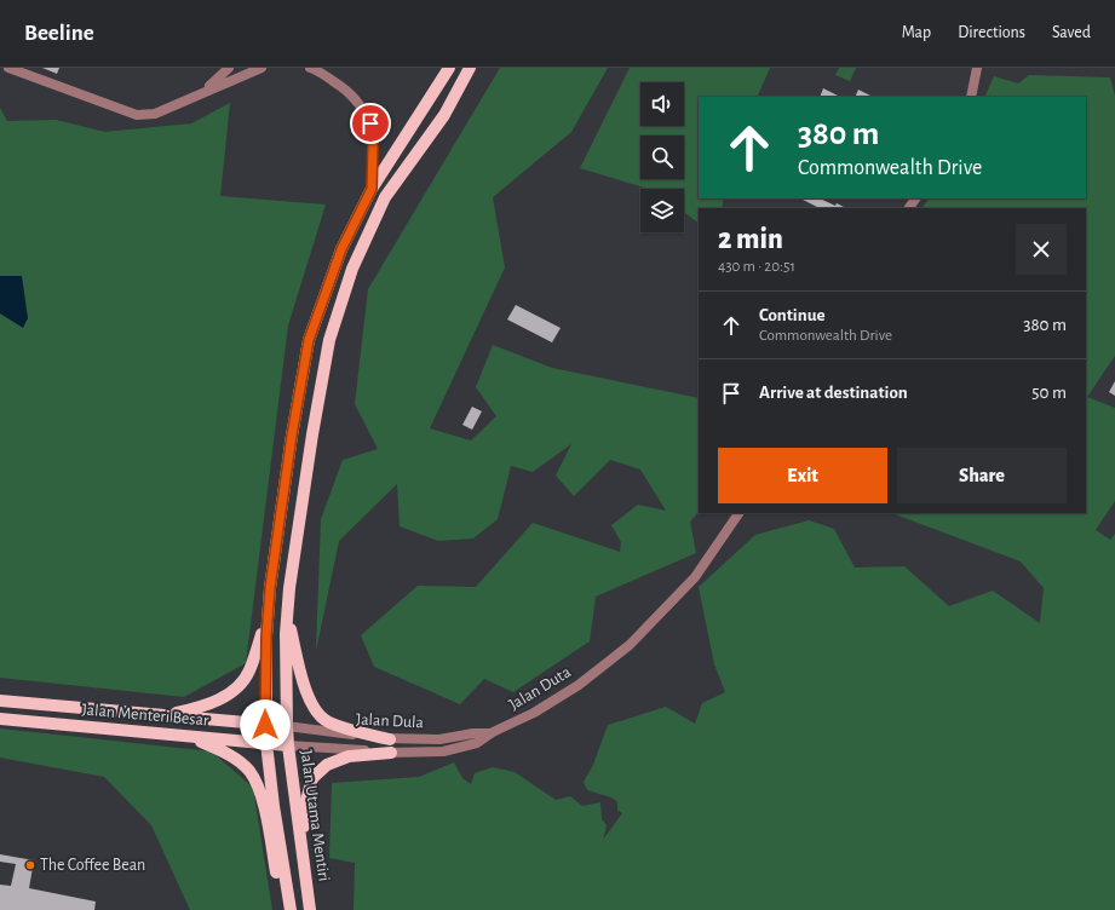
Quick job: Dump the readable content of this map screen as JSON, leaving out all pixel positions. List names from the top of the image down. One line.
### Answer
{"streets":{"main road":["Jalan Menteri Besar","Jalan Utama Mentiri"],"street":["Jalan Duta","Jalan Dula"]},"crossings":[["Jalan Duta","Jalan Menteri Besar"],["Jalan Duta","Jalan Dula"],["Jalan Duta","Jalan Utama Mentiri"],["Jalan Menteri Besar","Jalan Dula"],["Jalan Menteri Besar","Jalan Utama Mentiri"],["Jalan Dula","Jalan Utama Mentiri"]],"places":["The Coffee Bean"],"page":{"header":"Beeline","nav":["Map","Directions","Saved"],"turn":["380 m","Commonwealth Drive"],"heading":["2 min","430 m · 20:51"],"list":[{"name":"Continue","note":"Commonwealth Drive","value":"380 m"},{"name":"Arrive at destination","value":"50 m"}],"buttons":["Exit","Share"]}}
